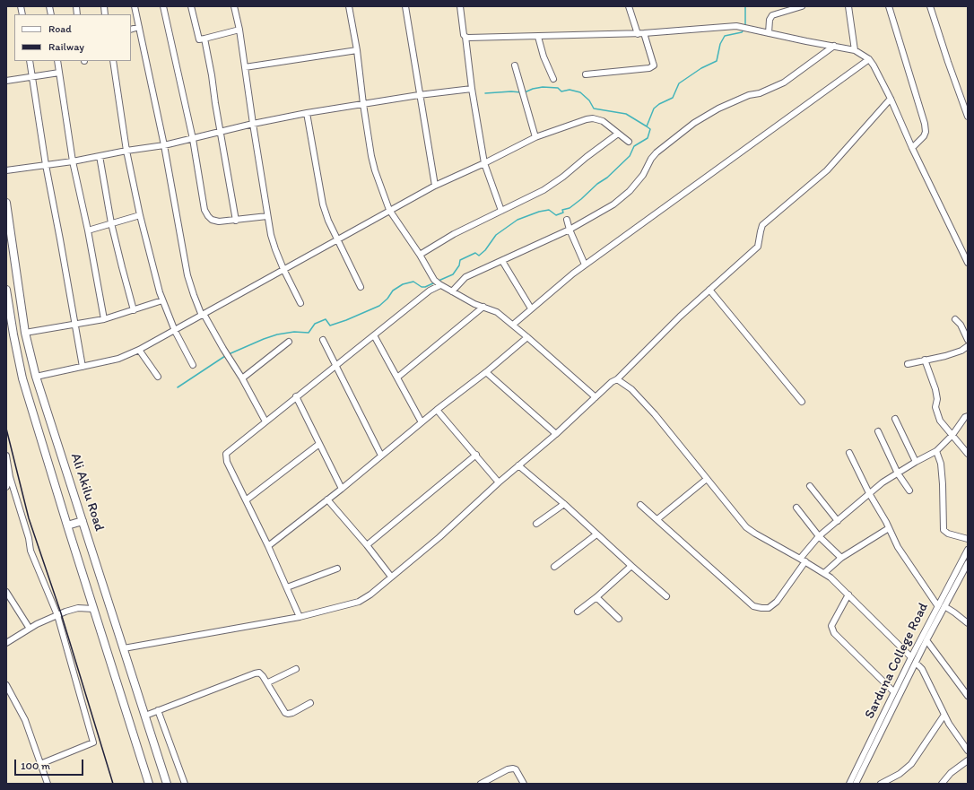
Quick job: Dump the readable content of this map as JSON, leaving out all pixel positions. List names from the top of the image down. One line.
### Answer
{"streets":{"main road":["Ali Akilu Road"],"street":["Sarduna College Road"]},"legend":["Road","Railway"],"scale_bar":"100 m"}
